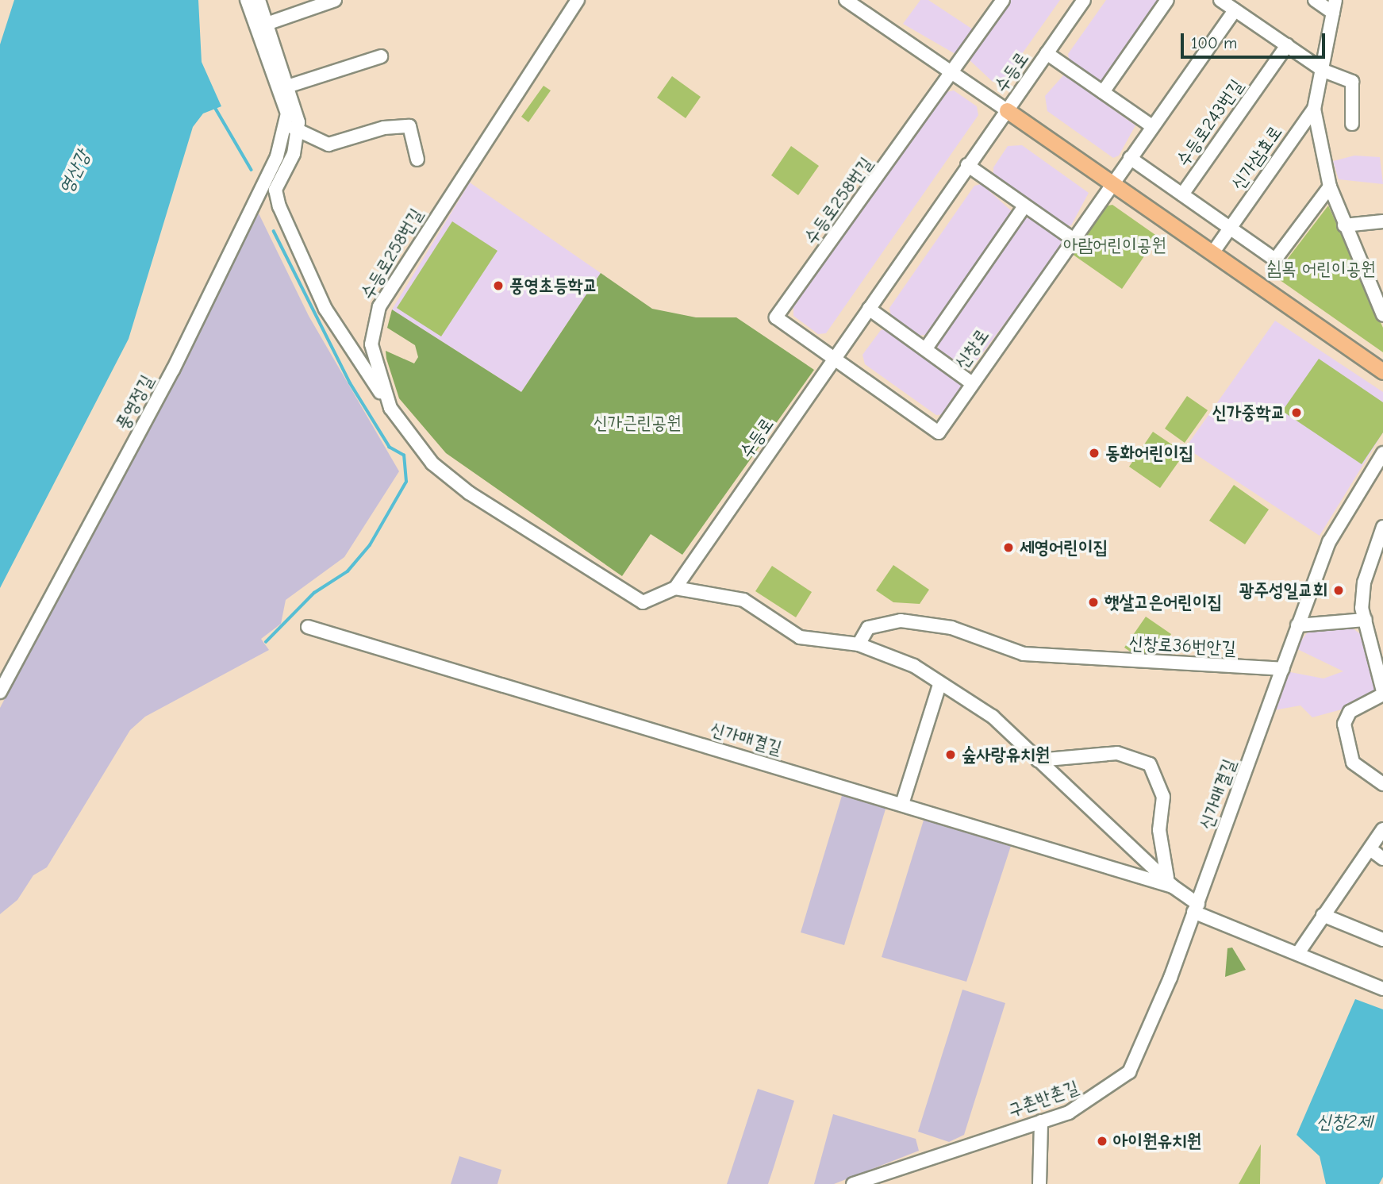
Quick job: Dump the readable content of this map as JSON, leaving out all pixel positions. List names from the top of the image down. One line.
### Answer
{"streets":{"street":["수등로","수등로243번길","신가삼효로","수등로258번길","신창로","풍영정길","신창로36번안길","신가매결길","구촌반촌길"]},"crossings":[["수등로","수등로258번길"],["수등로","신창로"],["수등로","신가매결길"],["수등로258번길","신창로"],["수등로258번길","신가매결길"],["신창로36번안길","신가매결길"],["신가매결길","구촌반촌길"]],"water":["영산강","신창2제"],"parks":["아람어린이공원","쉼목 어린이공원","신가근린공원"],"places":["풍영초등학교","신가중학교","동화어린이집","세영어린이집","광주성일교회","햇살고은어린이집","숲사랑유치원","아이원유치원"],"scale_bar":"100 m"}
